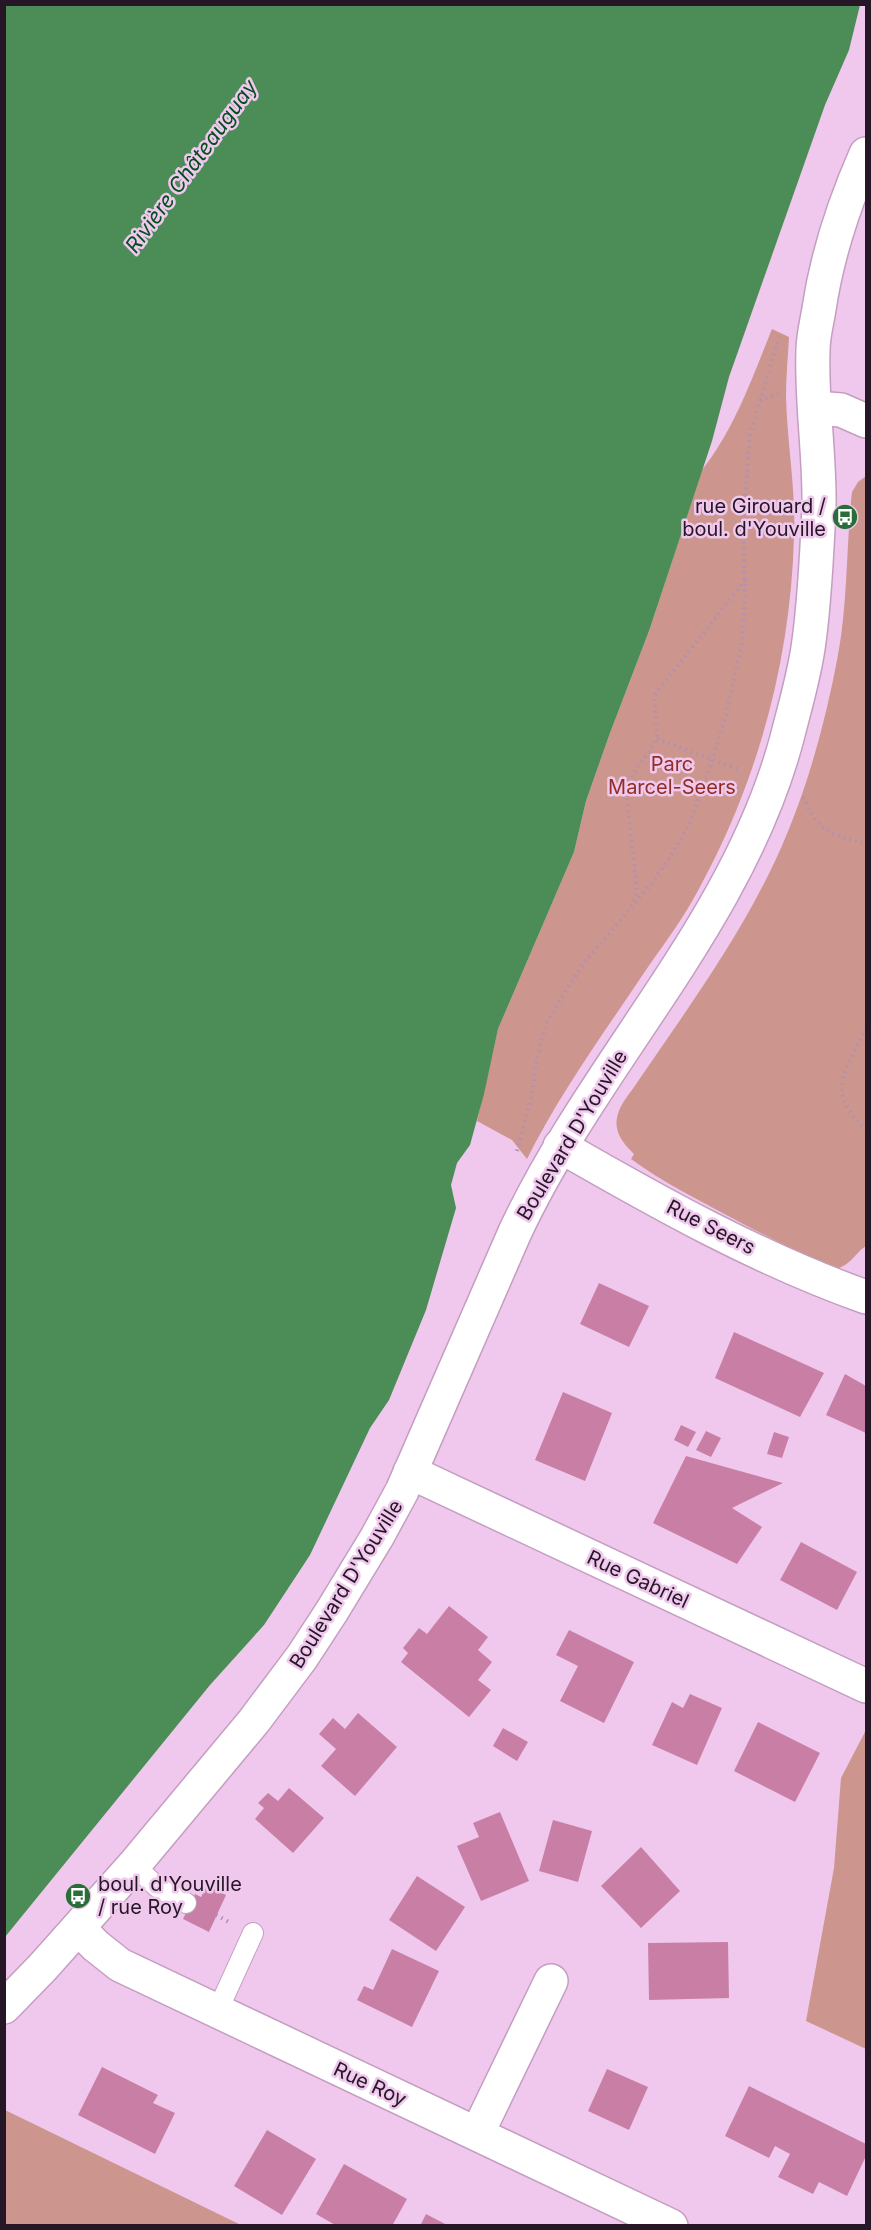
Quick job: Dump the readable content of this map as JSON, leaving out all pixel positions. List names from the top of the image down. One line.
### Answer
{"streets":{"street":["Boulevard D'Youville","Rue Seers","Rue Gabriel","Rue Roy"]},"crossings":[["Boulevard D'Youville","Rue Seers"],["Boulevard D'Youville","Rue Gabriel"],["Boulevard D'Youville","Rue Roy"]],"water":["Rivière Châteauguay"],"parks":["Parc Marcel-Seers"],"places":{"bus stop":["rue Girouard / boul. d'Youville","boul. d'Youville / rue Roy"]}}
